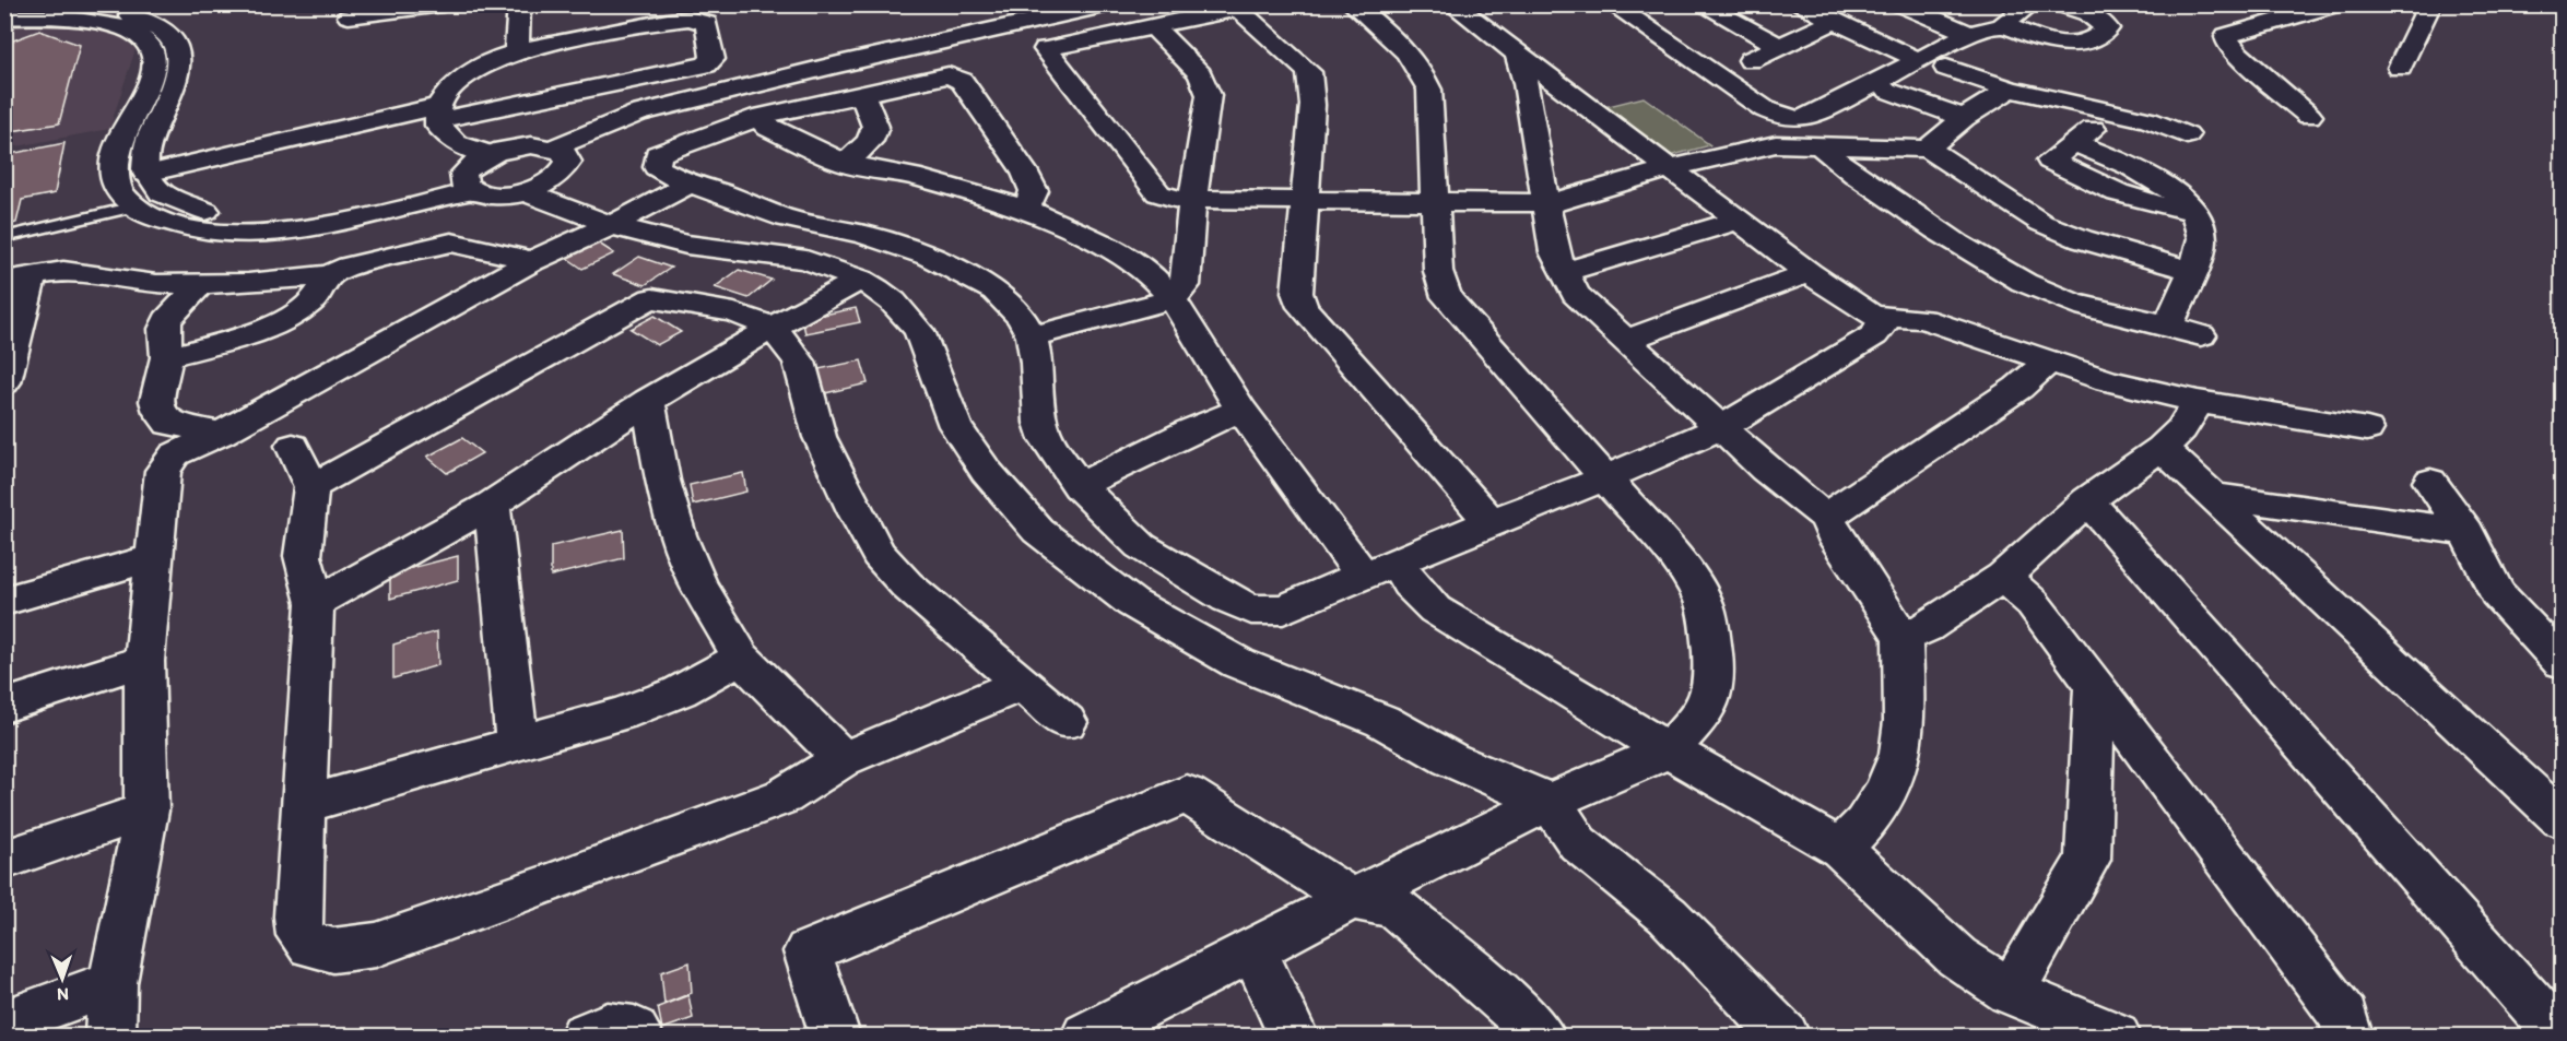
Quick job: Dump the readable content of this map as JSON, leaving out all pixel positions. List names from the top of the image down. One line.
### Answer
{"north":"bottom"}
